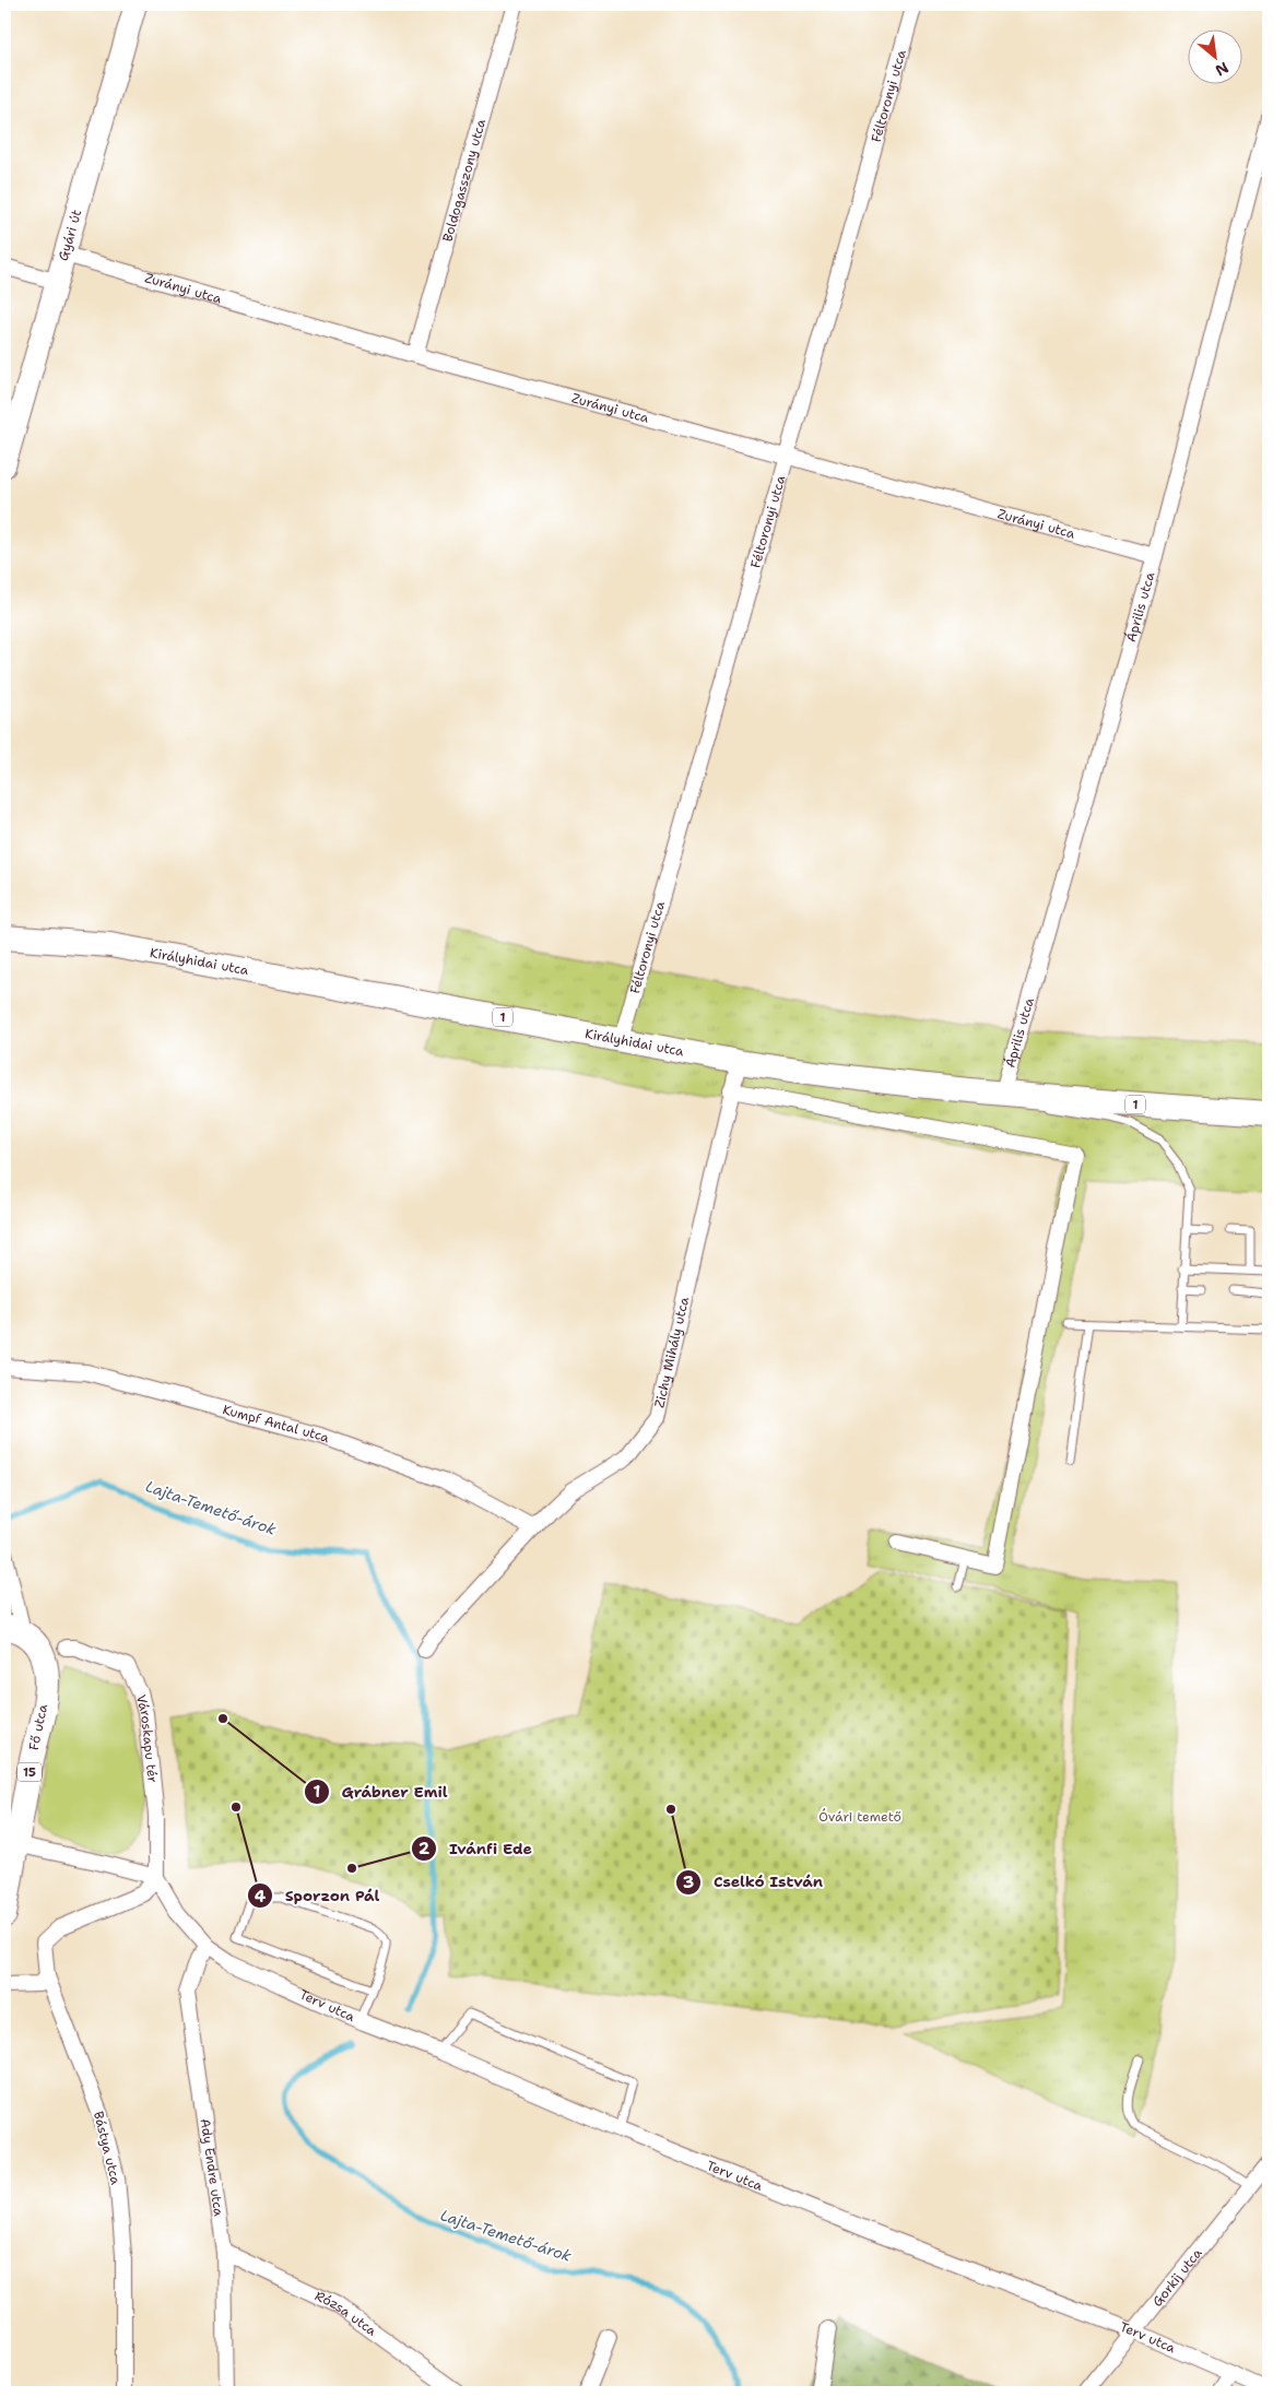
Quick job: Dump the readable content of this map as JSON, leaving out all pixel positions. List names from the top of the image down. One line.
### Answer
{"streets":{"main road":["Királyhidai utca","1","Fő utca","15"],"street":["Féltoronyi utca","Boldogasszony utca","Gyári út","Zurányi utca","Április utca","Zichy Mihály utca","Kumpf Antal utca","Városkapu tér","Terv utca","Bástya utca","Ady Endre utca","Gorkij utca","Rózsa utca"]},"crossings":[["Féltoronyi utca","Zurányi utca"],["Féltoronyi utca","Királyhidai utca"],["Boldogasszony utca","Zurányi utca"],["Gyári út","Zurányi utca"],["Zurányi utca","Április utca"],["Április utca","Királyhidai utca"],["Királyhidai utca","Zichy Mihály utca"],["Zichy Mihály utca","Kumpf Antal utca"],["Terv utca","Ady Endre utca"],["Terv utca","Gorkij utca"],["Ady Endre utca","Rózsa utca"]],"water":["Lajta-Temető-árok"],"parks":["Óvári temető"],"places":["Grábner Emil","Sporzon Pál","Cselkó István","Ivánfi Ede"],"north":"bottom right"}
